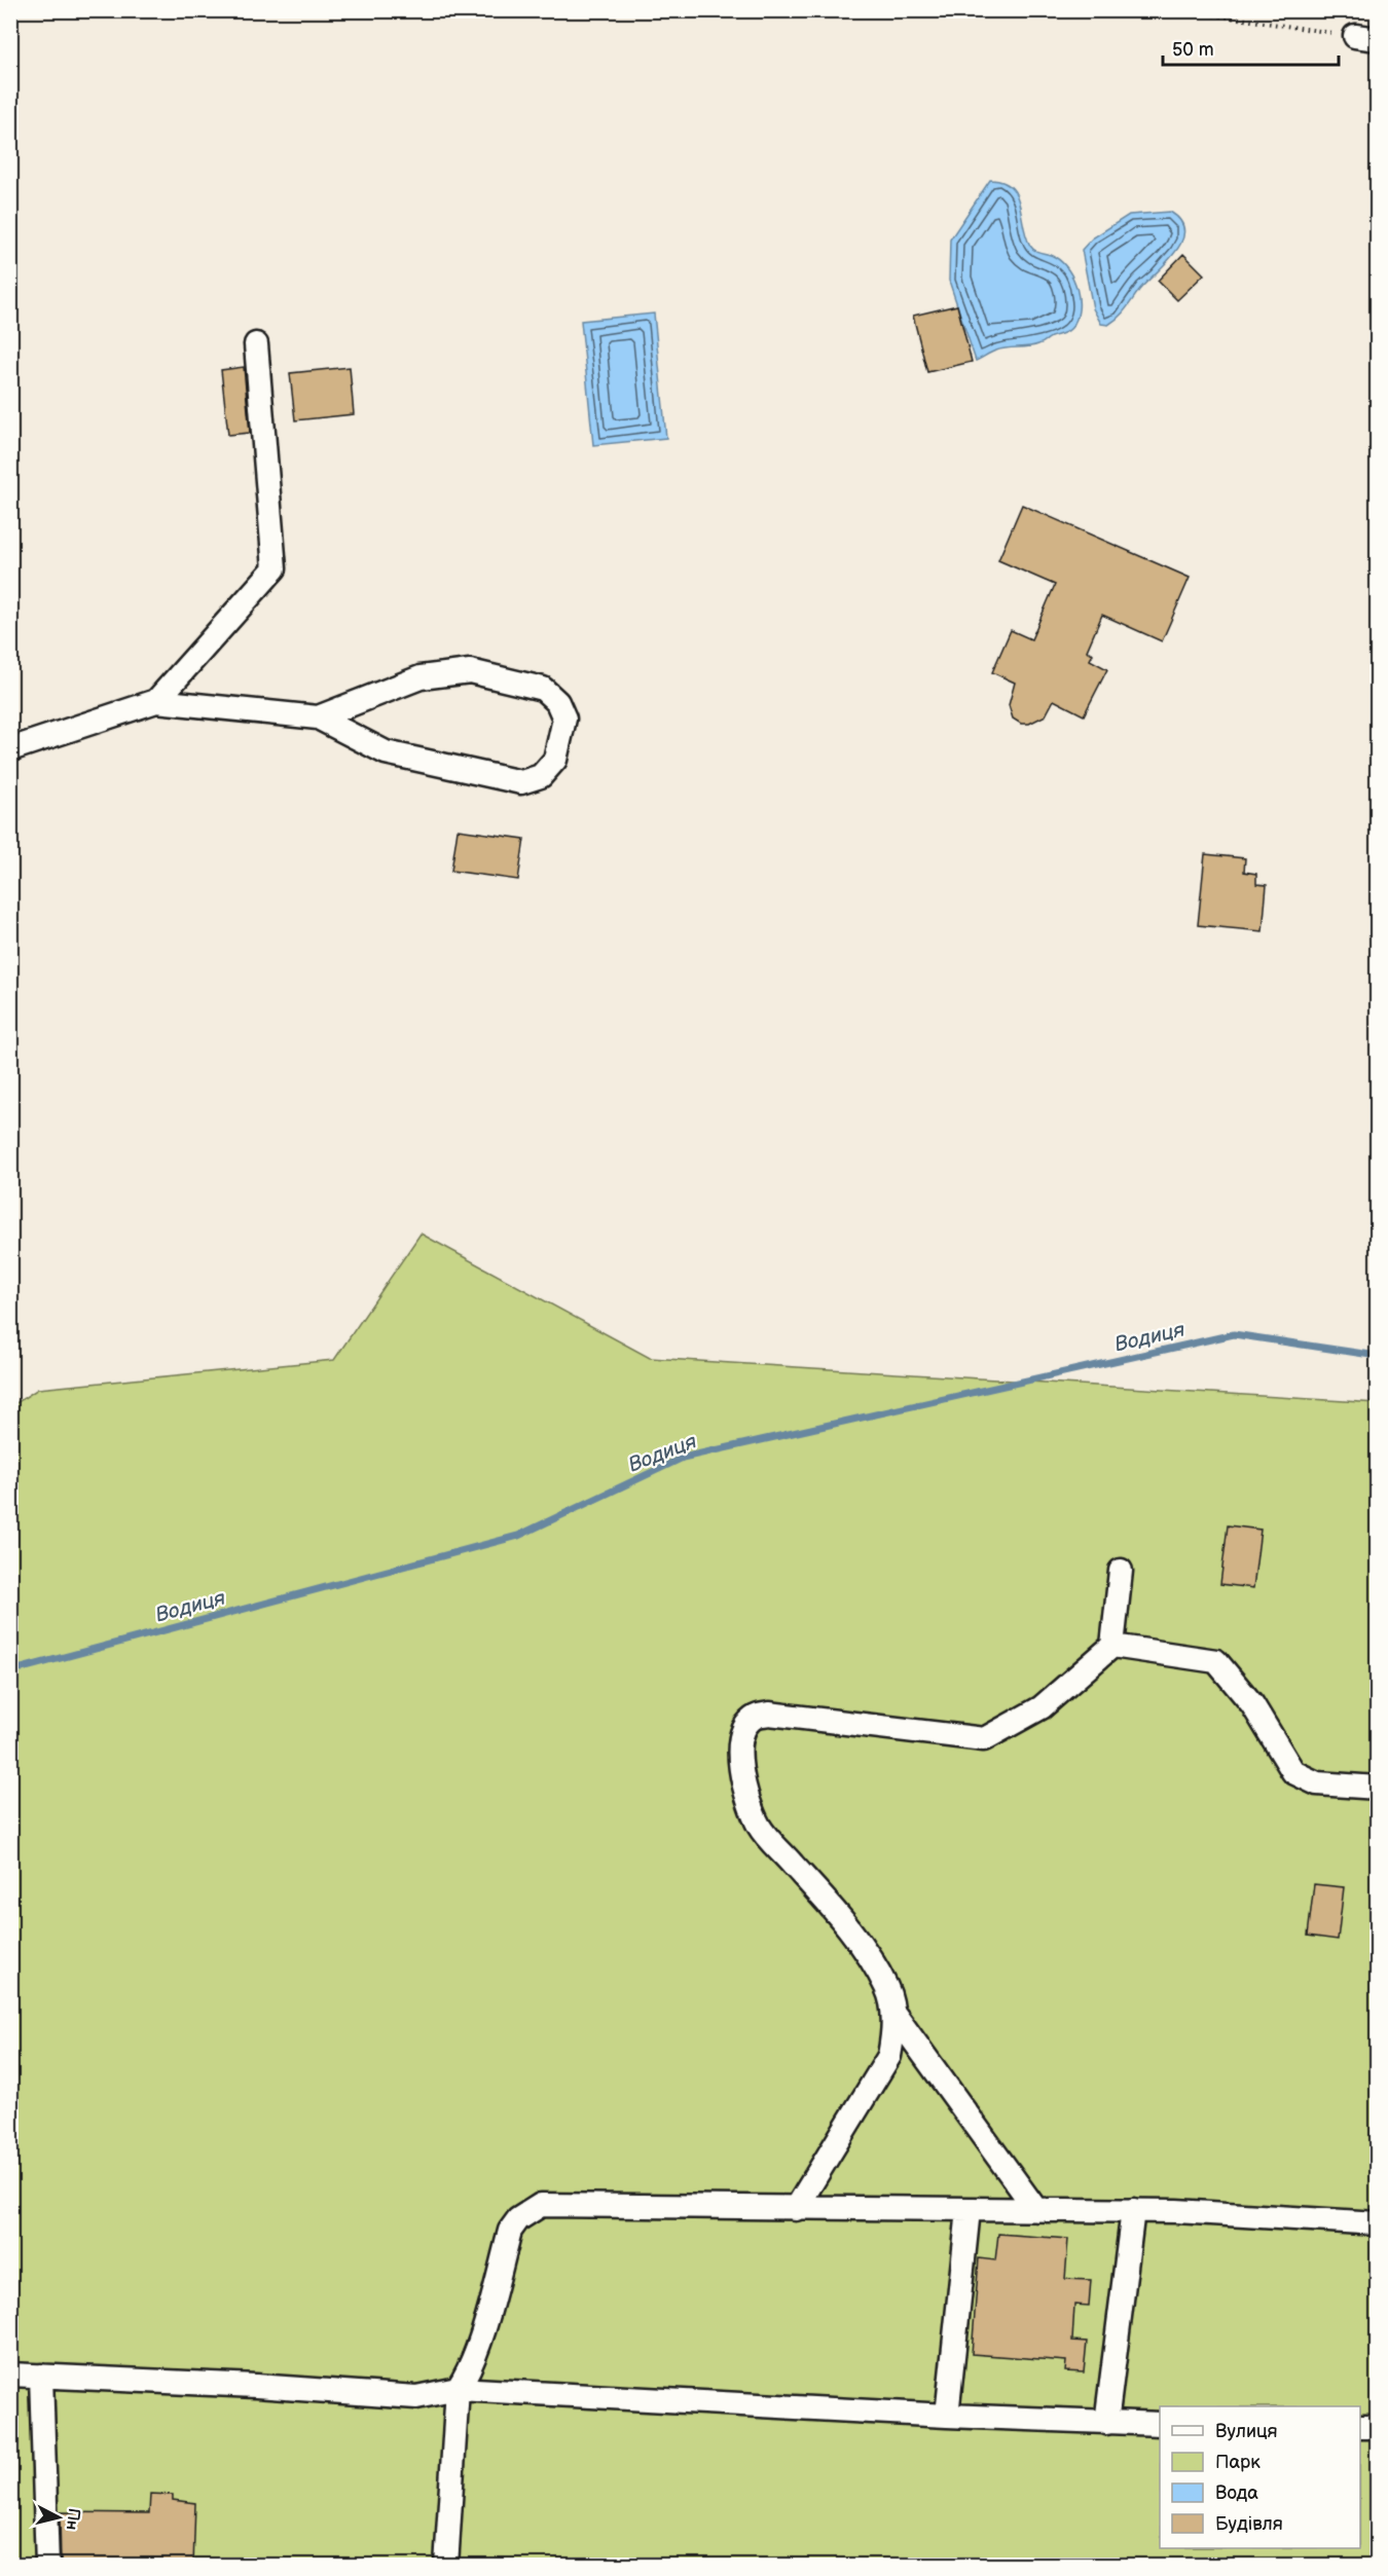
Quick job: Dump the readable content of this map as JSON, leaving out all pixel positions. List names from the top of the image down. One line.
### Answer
{"water":["Водиця"],"legend":["Вулиця","Парк","Вода","Будівля"],"scale_bar":"50 m","north":"right"}
